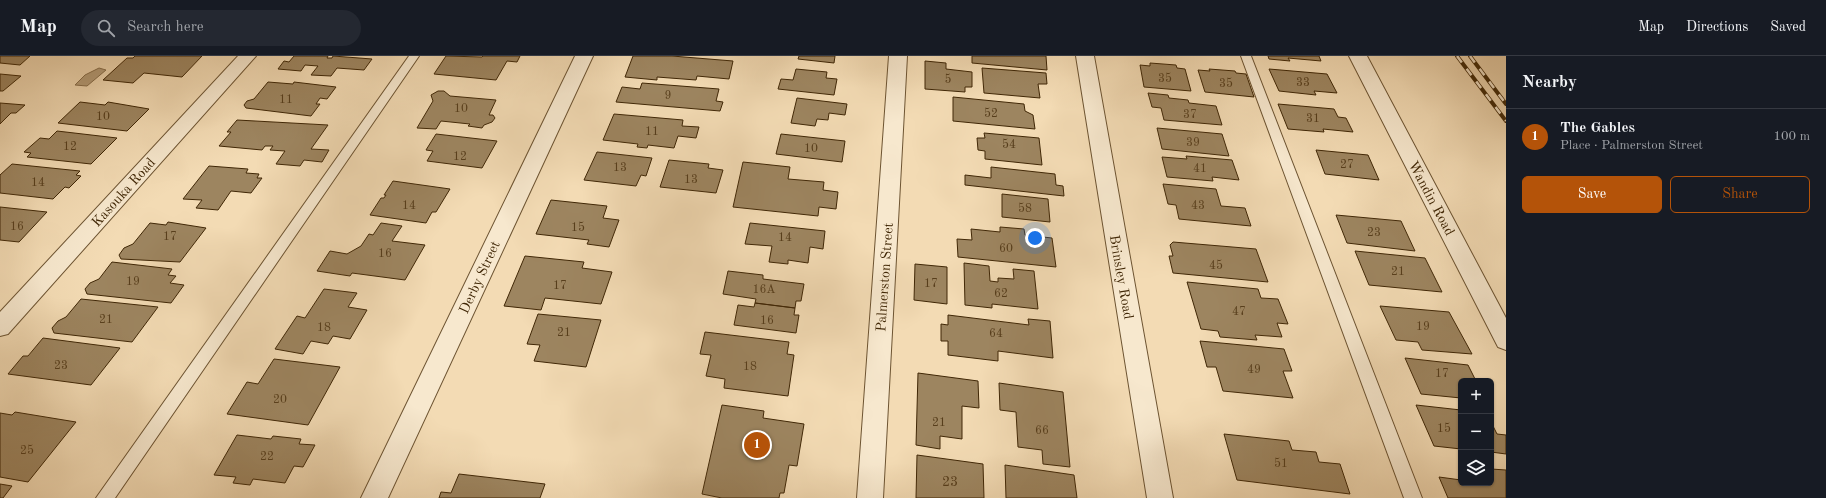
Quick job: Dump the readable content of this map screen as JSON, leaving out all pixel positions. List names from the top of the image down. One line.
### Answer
{"streets":{"street":["Kasouka Road","Wandin Road","Derby Street","Palmerston Street","Brinsley Road"]},"house_numbers":["35","5","33","35","9","11","10","52","37","10","31","11","39","54","12","10","12","27","13","41","13","14","14","43","58","16","15","23","17","14","60","16","45","21","19","17","17","16A","62","47","21","16","19","18","21","64","23","18","49","17","20","21","15","66","25","22","51","23"],"page":{"header":"Map","search":"Search here","nav":["Map","Directions","Saved"],"heading":"Nearby","list":[{"mark":"1","name":"The Gables","note":"Place · Palmerston Street","value":"100 m"}],"buttons":["Save","Share"],"map_buttons":["+","−"],"pins":"1"}}
